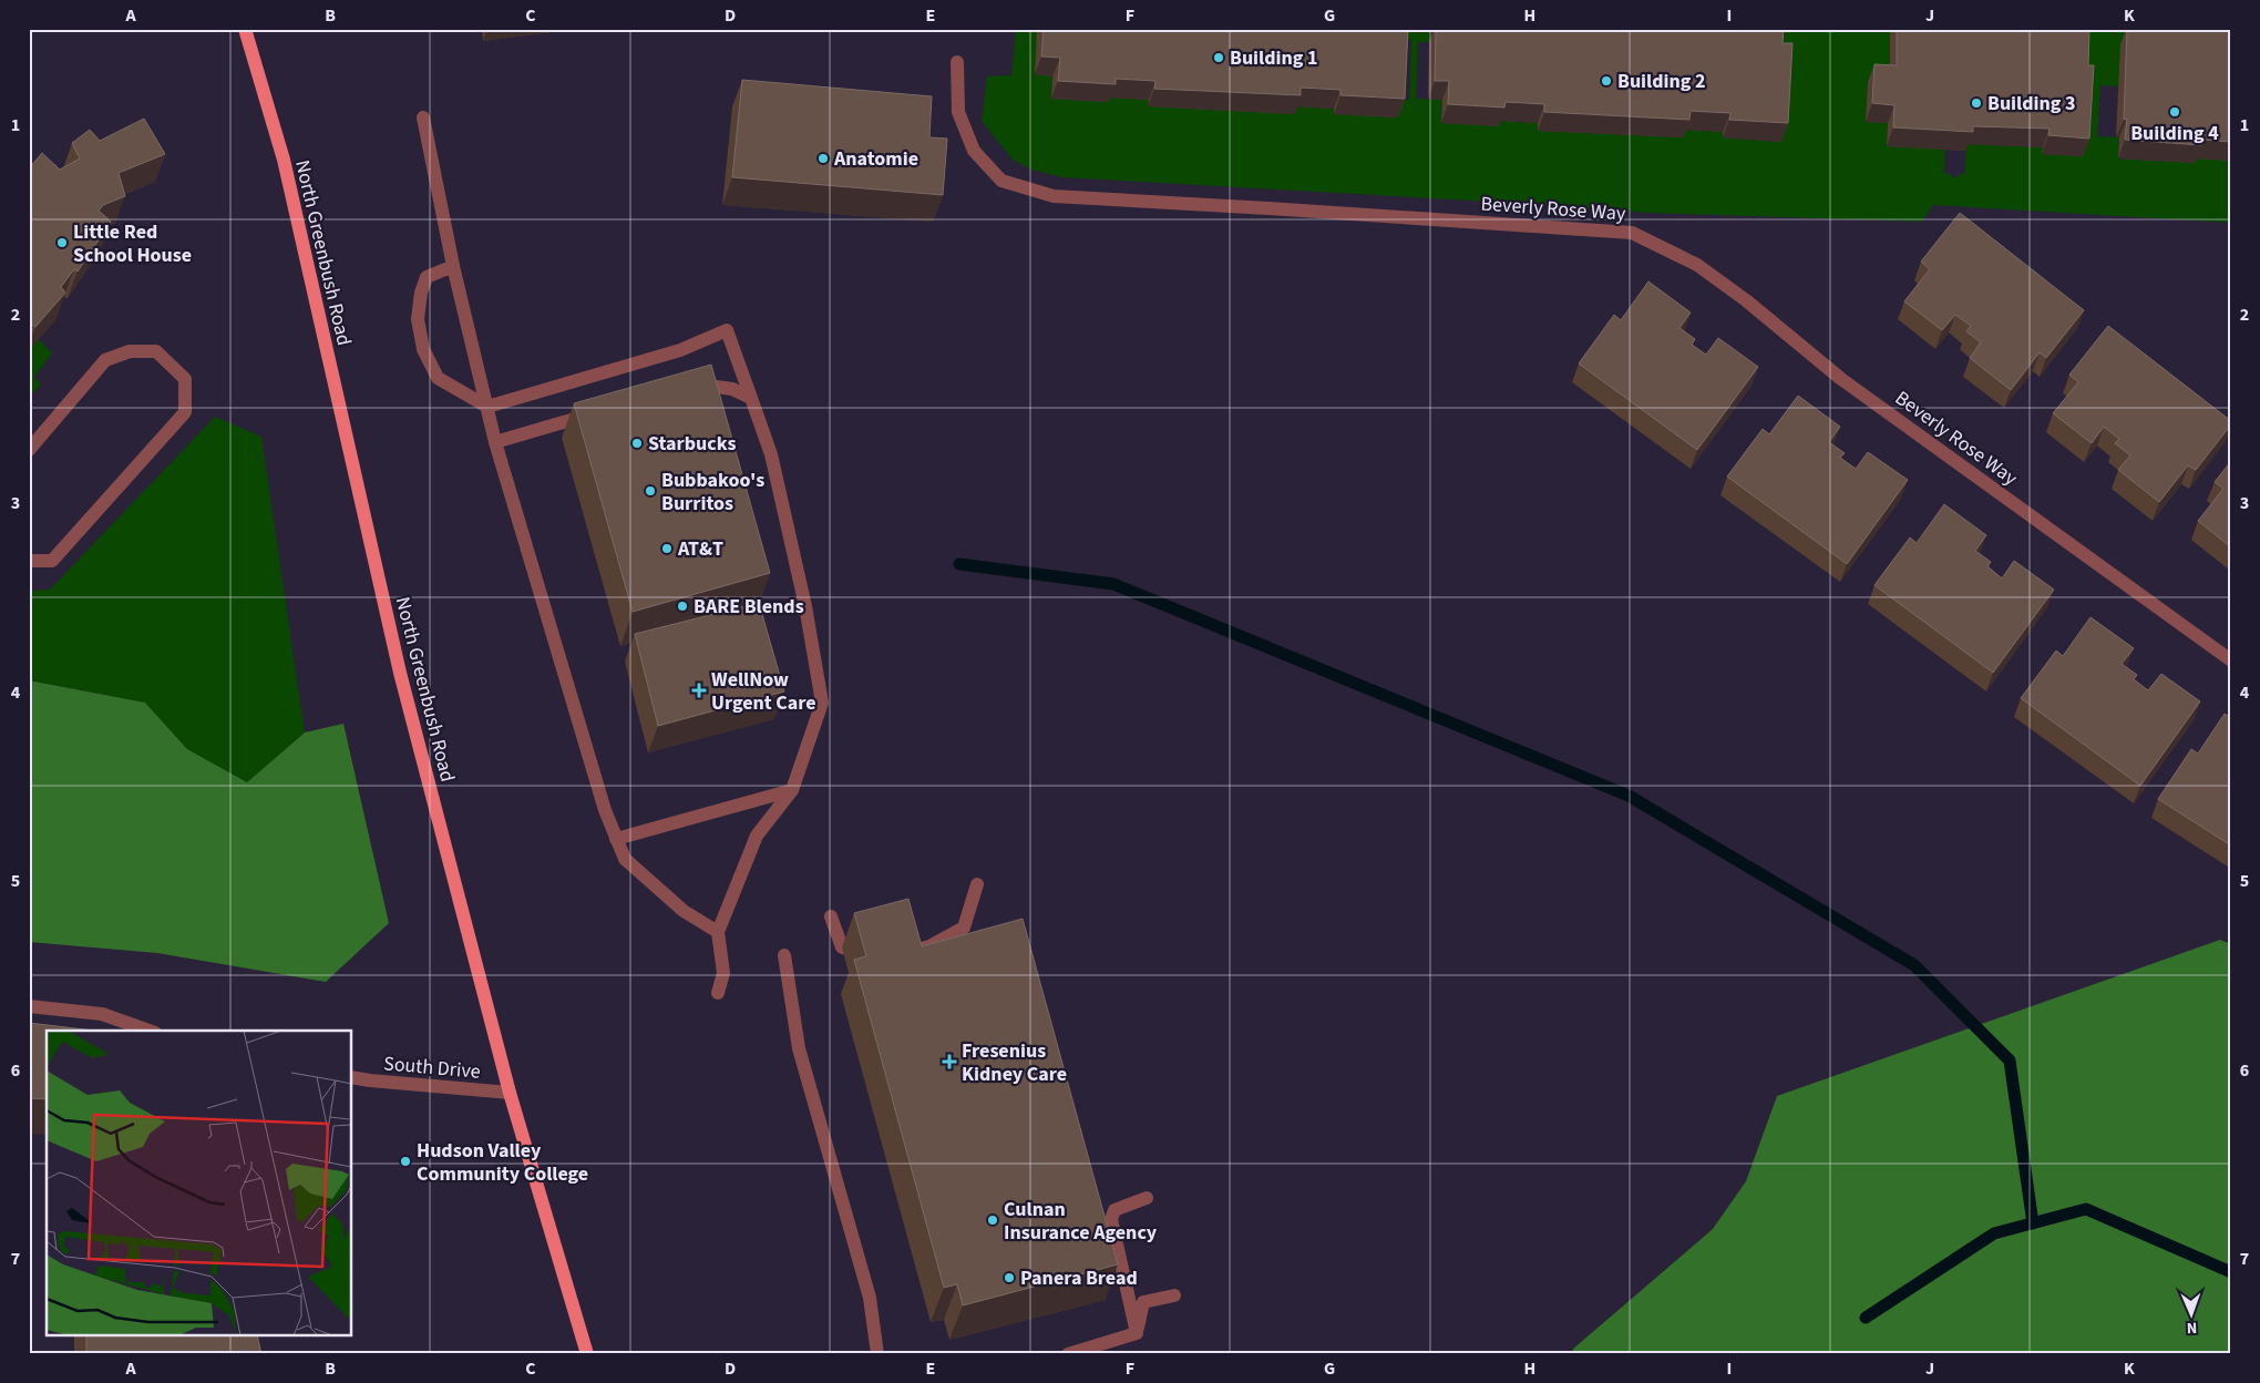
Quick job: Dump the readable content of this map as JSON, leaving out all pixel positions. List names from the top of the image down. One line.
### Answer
{"streets":{"main road":["North Greenbush Road"],"street":["Beverly Rose Way","South Drive"]},"crossings":[["North Greenbush Road","South Drive"]],"places":{"other":["Building 1","Building 2","Building 3","Building 4","Anatomie","Little Red School House","Starbucks","Bubbakoo's Burritos","AT&T","BARE Blends","Hudson Valley Community College","Culnan Insurance Agency","Panera Bread"],"health":["WellNow Urgent Care","Fresenius Kidney Care"]},"north":"bottom","grid":{"columns":["A","B","C","D","E","F","G","H","I","J","K"],"rows":["1","2","3","4","5","6","7"]}}
